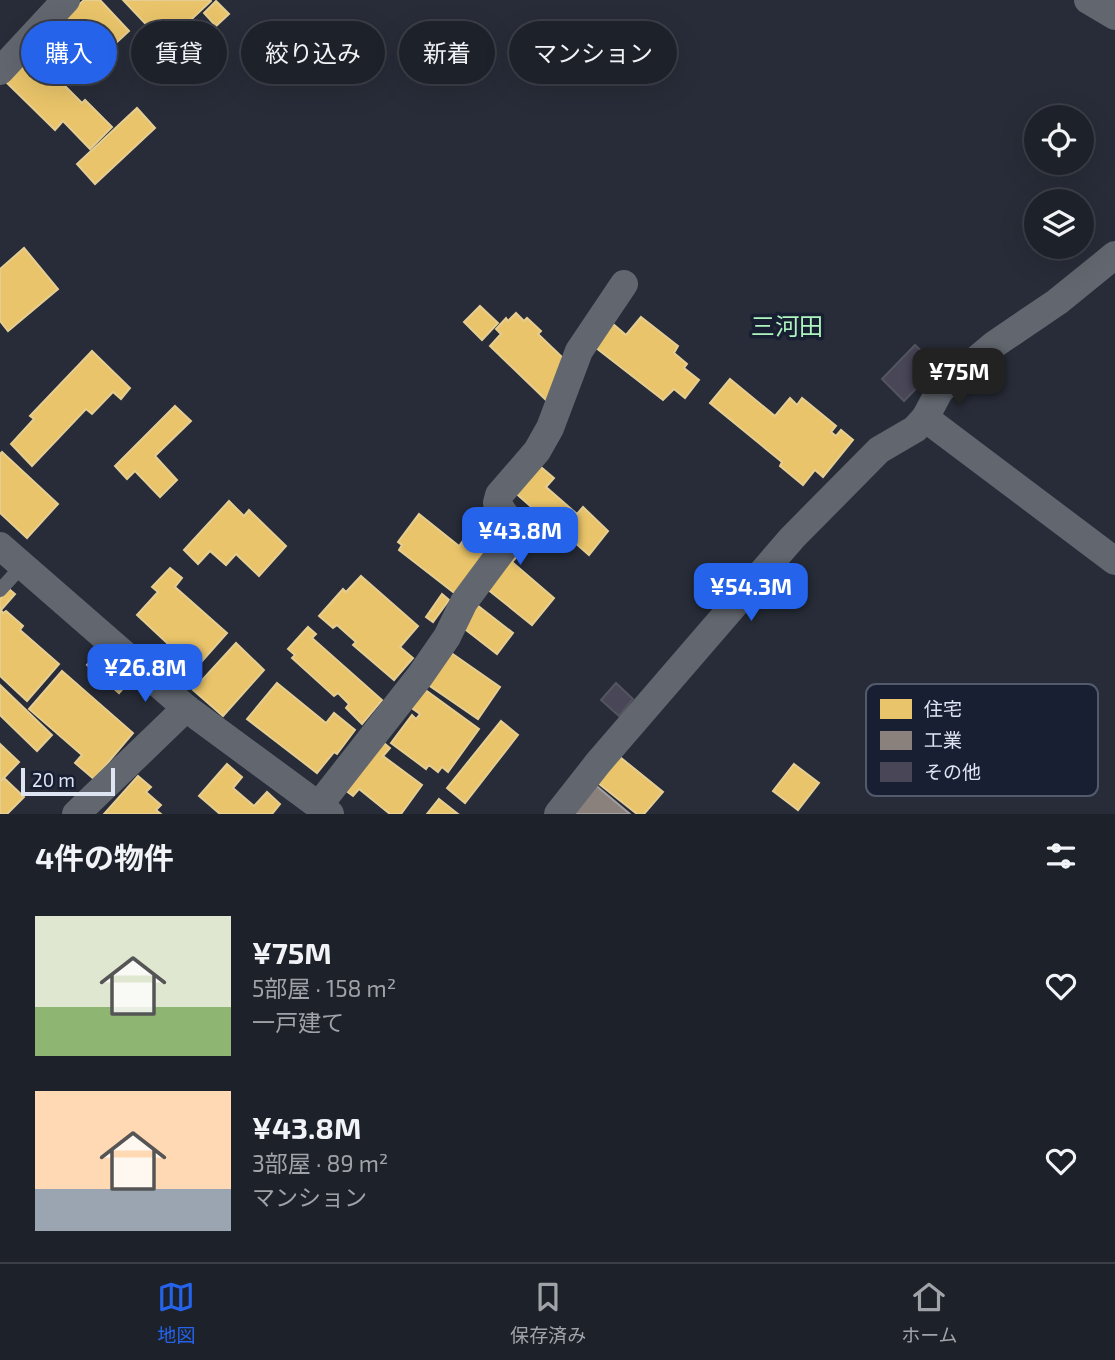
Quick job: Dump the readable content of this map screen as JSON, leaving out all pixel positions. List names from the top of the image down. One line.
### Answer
{"districts":["三河田"],"legend":["住宅","工業","その他"],"scale_bar":"20 m","page":{"chip":["購入","賃貸","絞り込み","新着","マンション"],"price":["¥75M","¥43.8M","¥54.3M","¥26.8M"],"scale":"20 m","heading":"4件の物件","list":[{"name":"¥75M","note":"5部屋 · 158 m² · 一戸建て"},{"name":"¥43.8M","note":"3部屋 · 89 m² · マンション"}],"tabs":["地図","保存済み","ホーム"]}}
